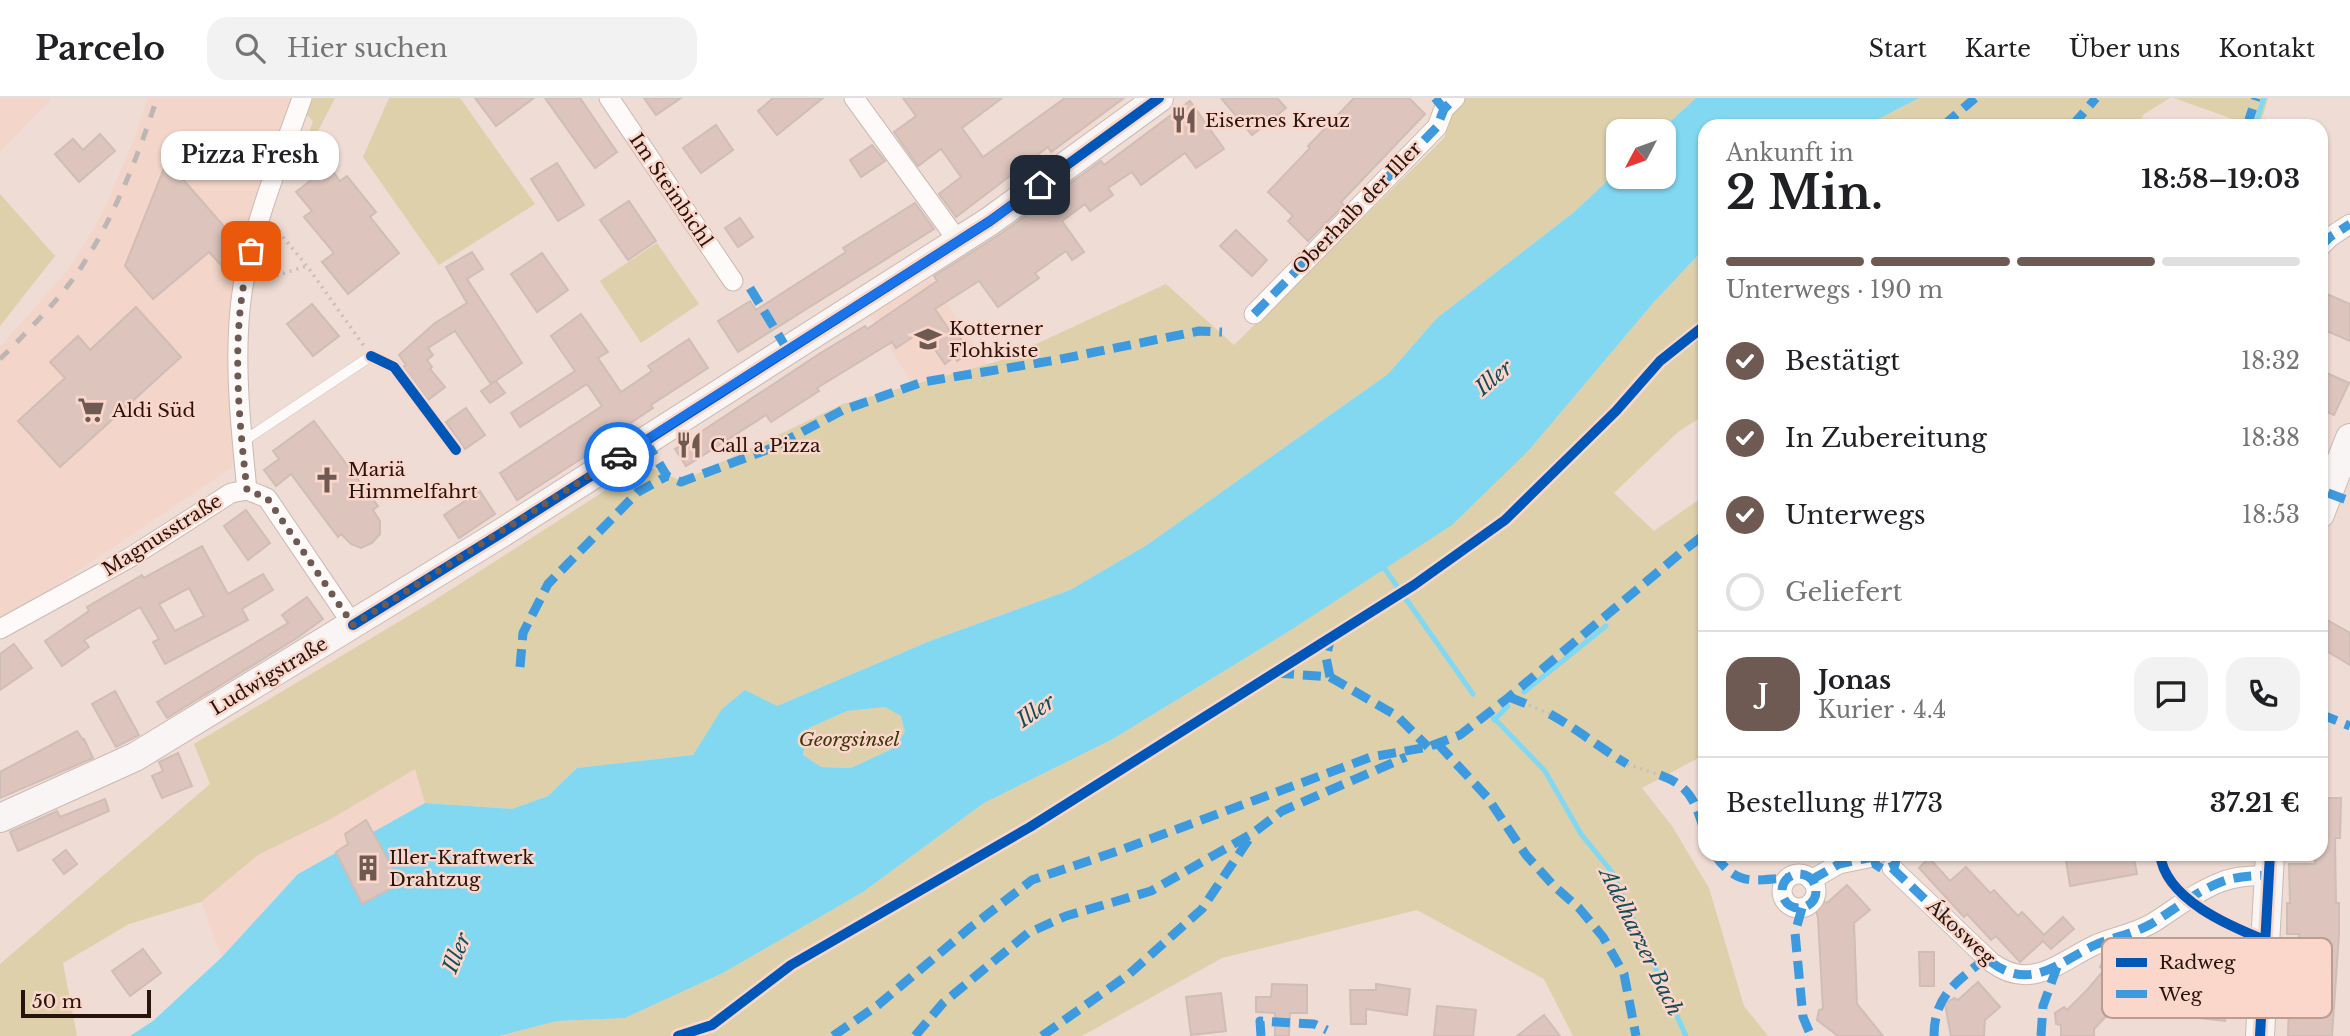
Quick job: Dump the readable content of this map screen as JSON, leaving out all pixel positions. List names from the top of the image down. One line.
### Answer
{"streets":{"street":["Im Steinbichl","Oberhalb der Iller","Magnusstraße","Ludwigstraße","Ákosweg"]},"crossings":[["Magnusstraße","Ludwigstraße"]],"water":["Iller","Adelharzer Bach"],"parks":["Georgsinsel"],"places":{"restaurant":["Eisernes Kreuz","Call a Pizza"],"other":["Pizza Fresh"],"school or university":["Kotterner Flohkiste"],"supermarket":["Aldi Süd"],"church":["Mariä Himmelfahrt"],"building":["Iller-Kraftwerk Drahtzug"]},"legend":["Radweg","Weg"],"scale_bar":"50 m","north":"bottom left","page":{"header":"Parcelo","search":"Hier suchen","nav":["Start","Karte","Über uns","Kontakt"],"heading":["2 Min.","Ankunft in","18:58–19:03"],"panel":["Jonas","Kurier · 4.4","Bestellung #1773","37.21 €"],"bubble":"Pizza Fresh","bar":"Unterwegs · 190 m","list":[["Bestätigt","18:32"],["In Zubereitung","18:38"],["Unterwegs","18:53"],"Geliefert"],"round":"J","scale":"50 m"}}
